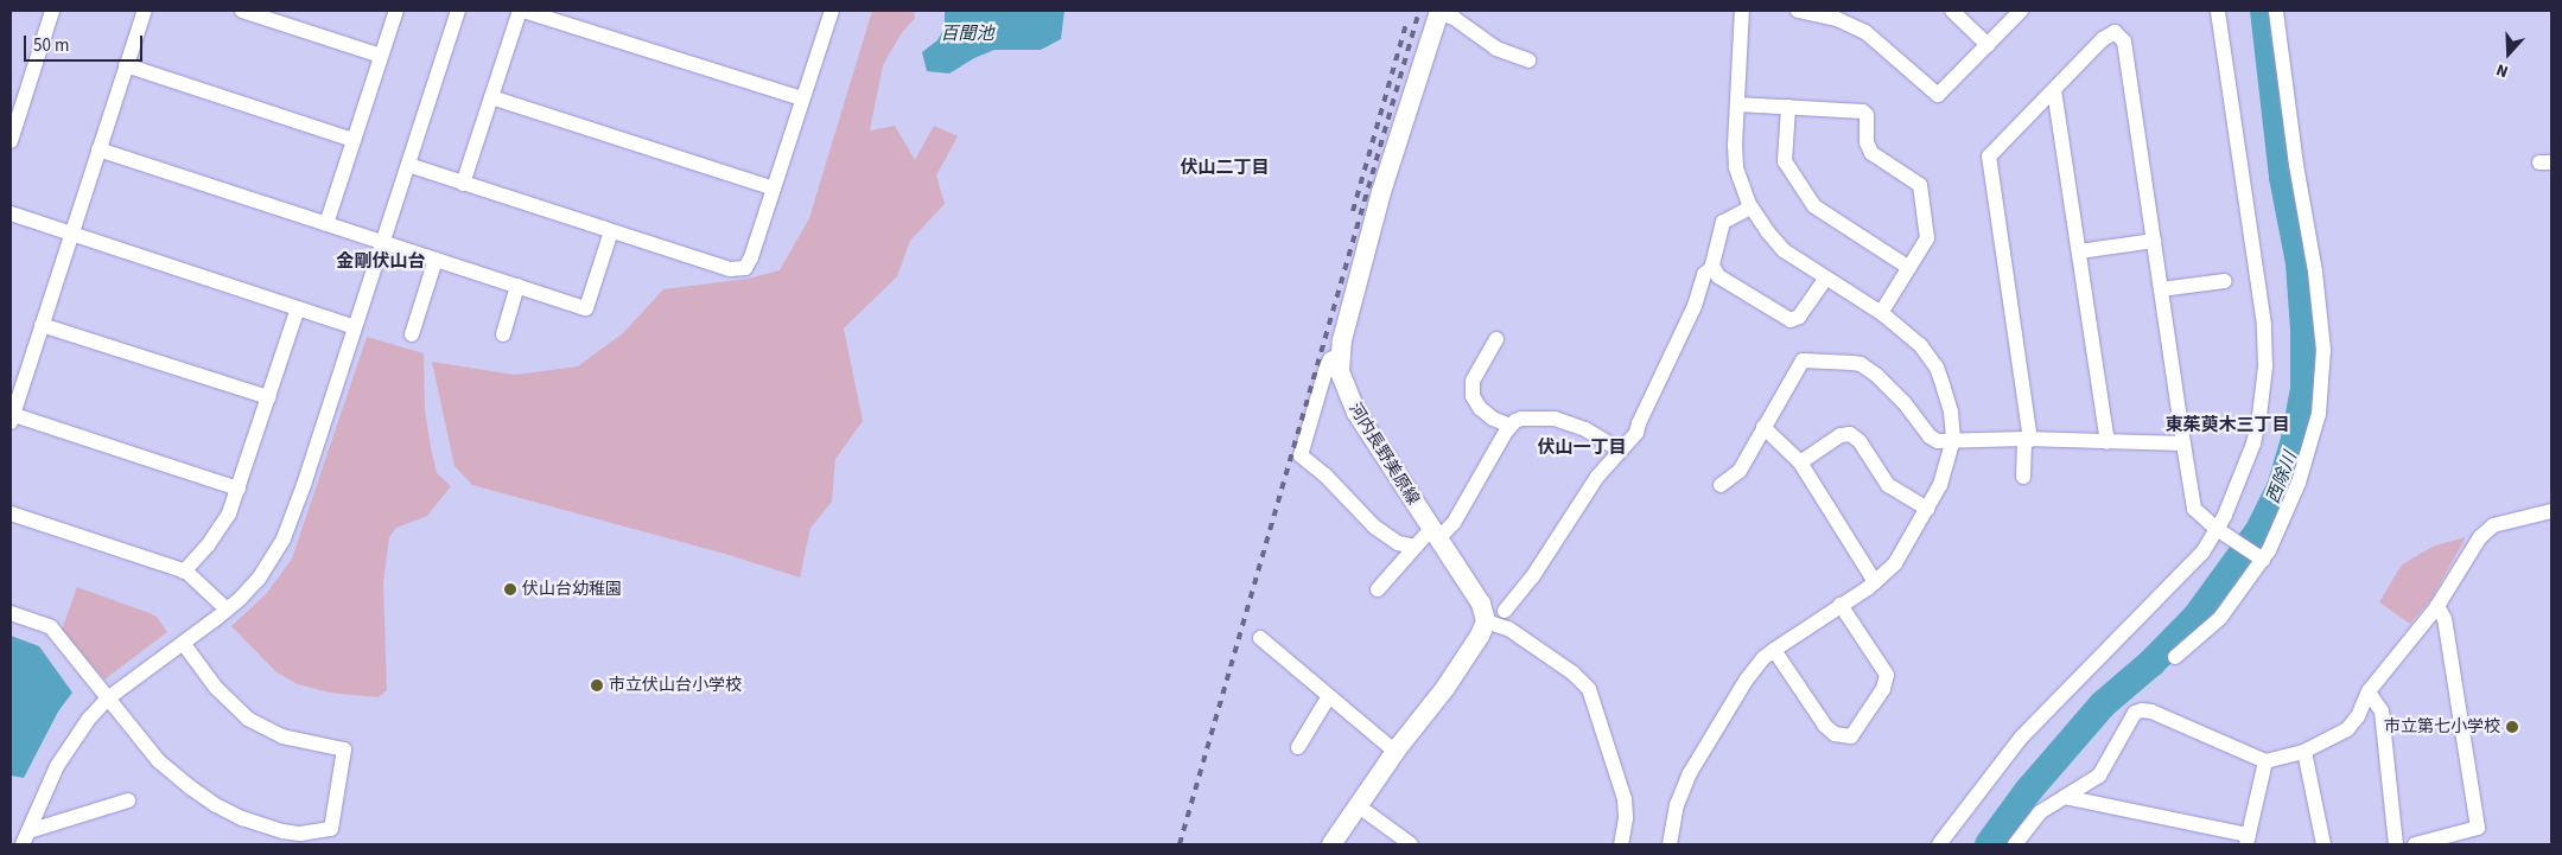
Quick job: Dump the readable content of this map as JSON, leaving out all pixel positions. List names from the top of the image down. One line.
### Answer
{"streets":{"main road":["河内長野美原線"]},"districts":["伏山二丁目","金剛伏山台","東茱萸木三丁目","伏山一丁目"],"water":["百聞池","西除川"],"places":["伏山台幼稚園","市立伏山台小学校","市立第七小学校"],"scale_bar":"50 m","north":"bottom"}
